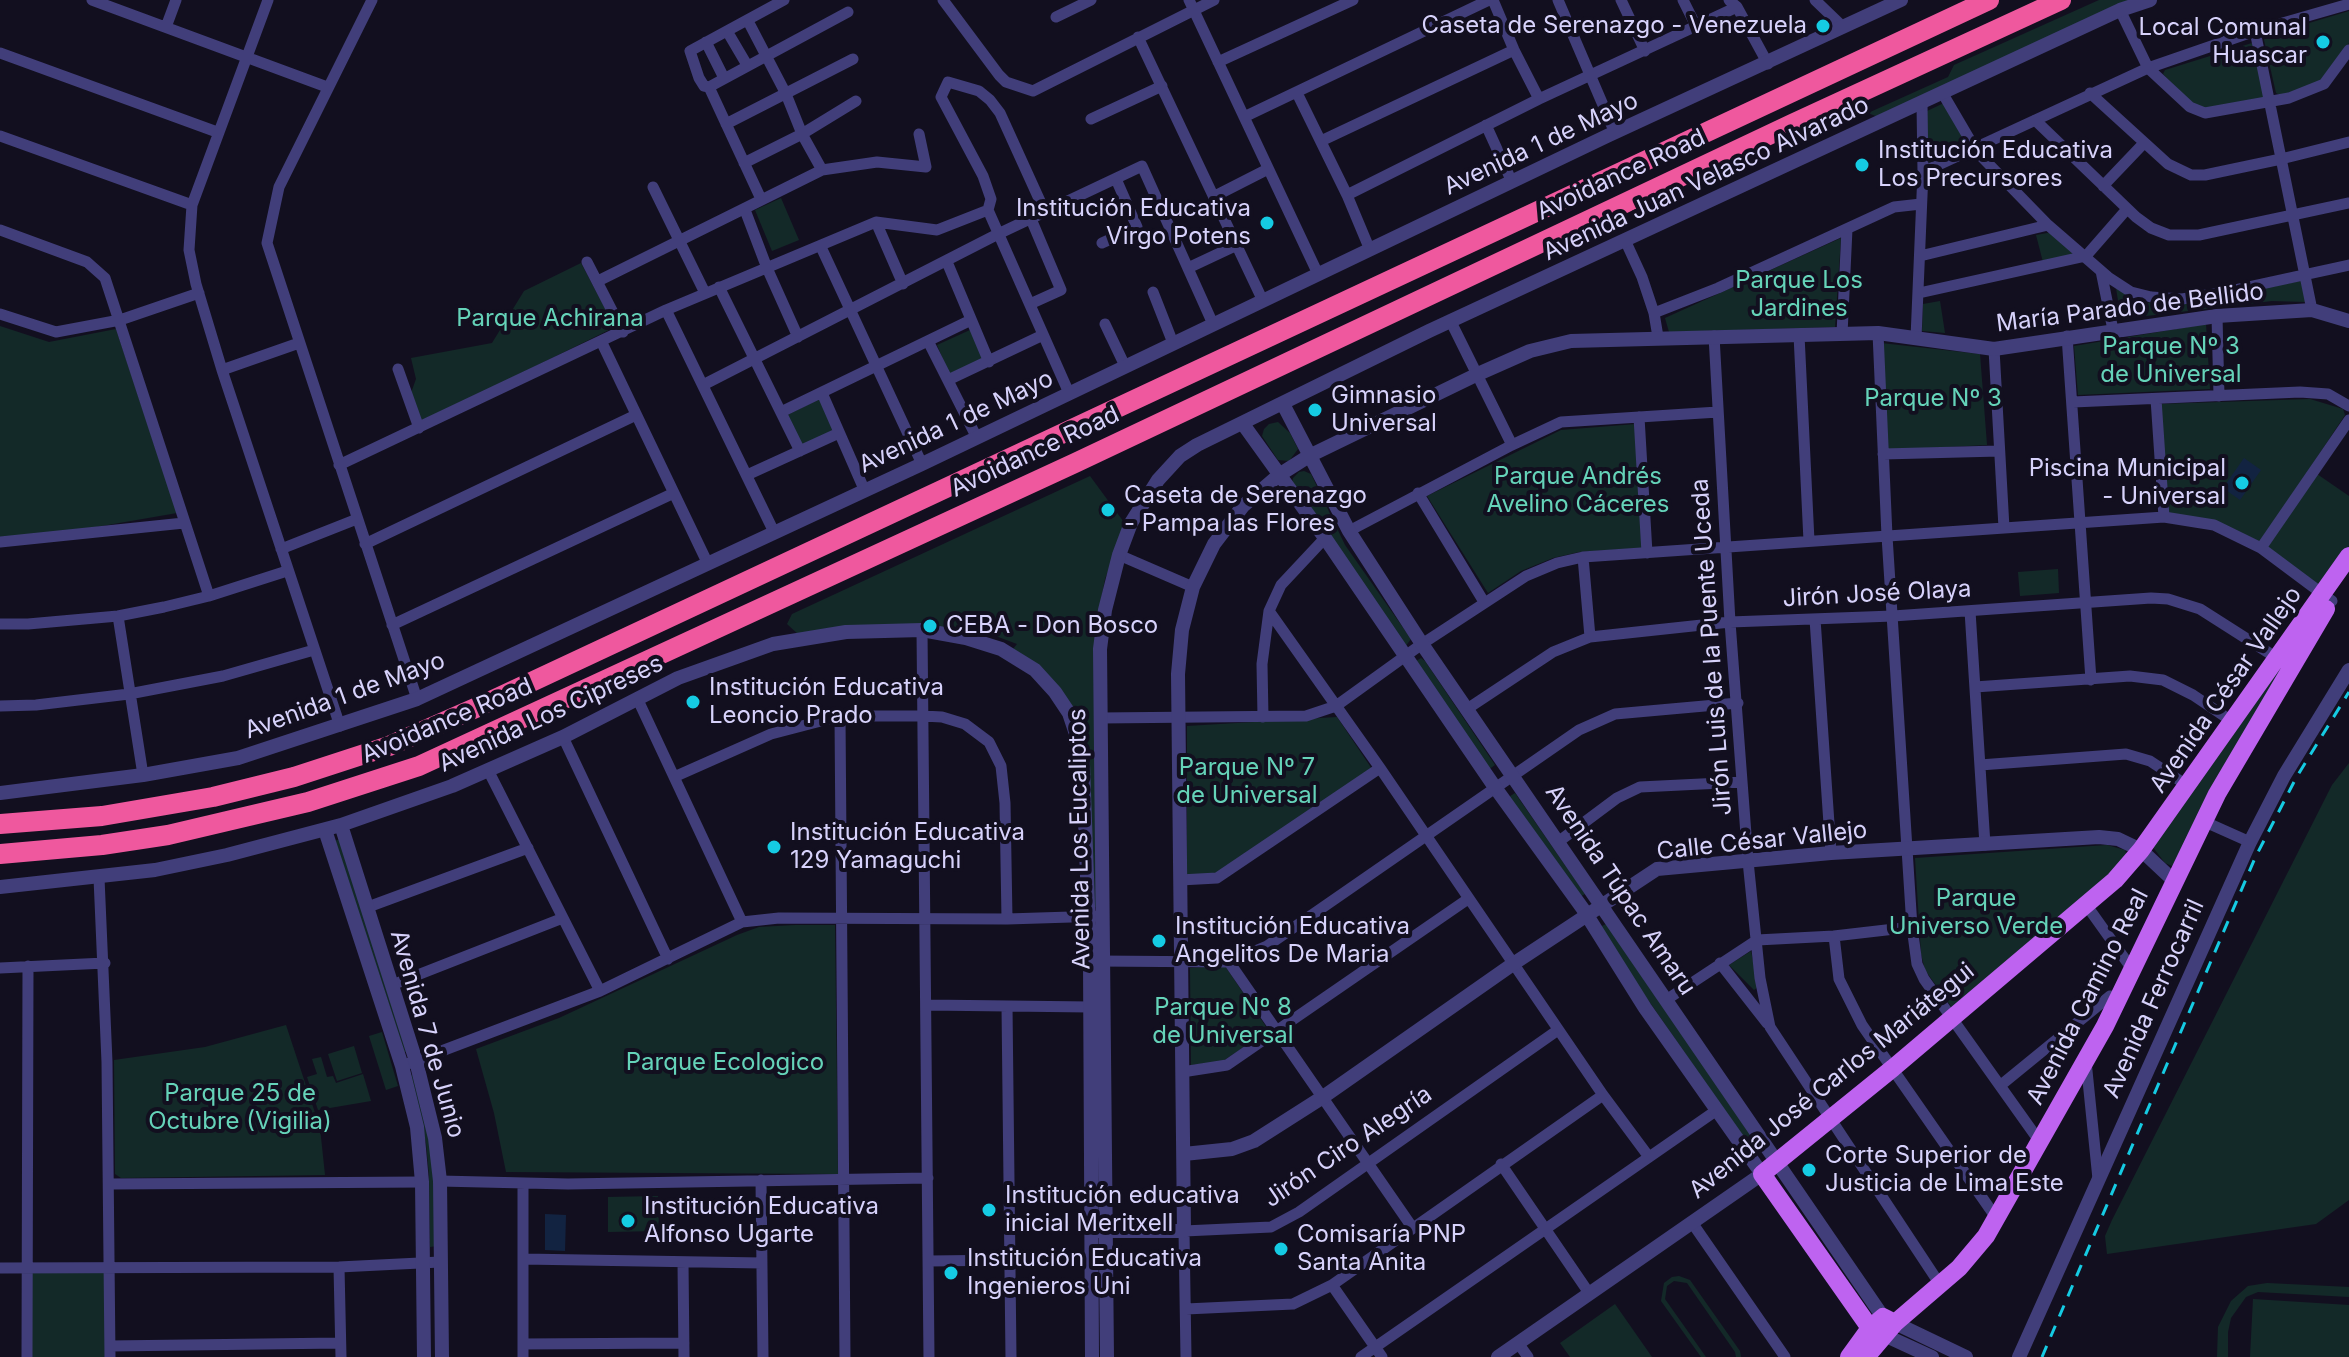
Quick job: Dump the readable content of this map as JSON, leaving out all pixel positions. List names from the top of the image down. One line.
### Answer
{"streets":{"highway":["Avoidance Road"],"main road":["Avenida César Vallejo","Avenida Túpac Amaru","Avenida Camino Real","Avenida José Carlos Mariátegui"],"street":["Avenida 1 de Mayo","Avenida Juan Velasco Alvarado","María Parado de Bellido","Jirón José Olaya","Jirón Luis de la Puente Uceda","Avenida Los Cipreses","Avenida Los Eucaliptos","Calle César Vallejo","Avenida Ferrocarril","Avenida 7 de Junio","Jirón Ciro Alegría"]},"crossings":[["Avenida Juan Velasco Alvarado","Avenida Los Eucaliptos"],["Avenida Juan Velasco Alvarado","Avenida Túpac Amaru"],["María Parado de Bellido","Jirón Luis de la Puente Uceda"],["María Parado de Bellido","Calle César Vallejo"],["María Parado de Bellido","Avenida Túpac Amaru"],["María Parado de Bellido","Jirón Ciro Alegría"],["Jirón José Olaya","Jirón Luis de la Puente Uceda"],["Jirón José Olaya","Avenida César Vallejo"],["Jirón José Olaya","Avenida Túpac Amaru"],["Jirón Luis de la Puente Uceda","Calle César Vallejo"],["Jirón Luis de la Puente Uceda","Avenida Camino Real"],["Jirón Luis de la Puente Uceda","Avenida José Carlos Mariátegui"],["Avenida César Vallejo","Calle César Vallejo"],["Avenida César Vallejo","Avenida Camino Real"],["Avenida César Vallejo","Avenida José Carlos Mariátegui"],["Avenida Los Cipreses","Avenida Los Eucaliptos"],["Avenida Los Cipreses","Avenida 7 de Junio"],["Avenida Los Eucaliptos","Avenida Túpac Amaru"],["Avenida Los Eucaliptos","Jirón Ciro Alegría"],["Calle César Vallejo","Avenida Túpac Amaru"],["Calle César Vallejo","Avenida Camino Real"],["Calle César Vallejo","Avenida José Carlos Mariátegui"],["Avenida Túpac Amaru","Avenida Camino Real"],["Avenida Túpac Amaru","Avenida José Carlos Mariátegui"]],"parks":["Parque Los Jardines","Parque Achirana","Parque Nº 3 de Universal","Parque Nº 3","Parque Andrés Avelino Cáceres","Parque Nº 7 de Universal","Parque Universo Verde","Parque Nº 8 de Universal","Parque Ecologico","Parque 25 de Octubre (Vigilia)"],"places":["Caseta de Serenazgo - Venezuela","Local Comunal Huascar","Institución Educativa Los Precursores","Institución Educativa Virgo Potens","Gimnasio Universal","Piscina Municipal - Universal","Caseta de Serenazgo - Pampa las Flores","CEBA - Don Bosco","Institución Educativa Leoncio Prado","Institución Educativa 129 Yamaguchi","Institución Educativa Angelitos De Maria","Corte Superior de Justicia de Lima Este","Institución educativa inicial Meritxell","Institución Educativa Alfonso Ugarte","Comisaría PNP Santa Anita","Institución Educativa Ingenieros Uni"]}
